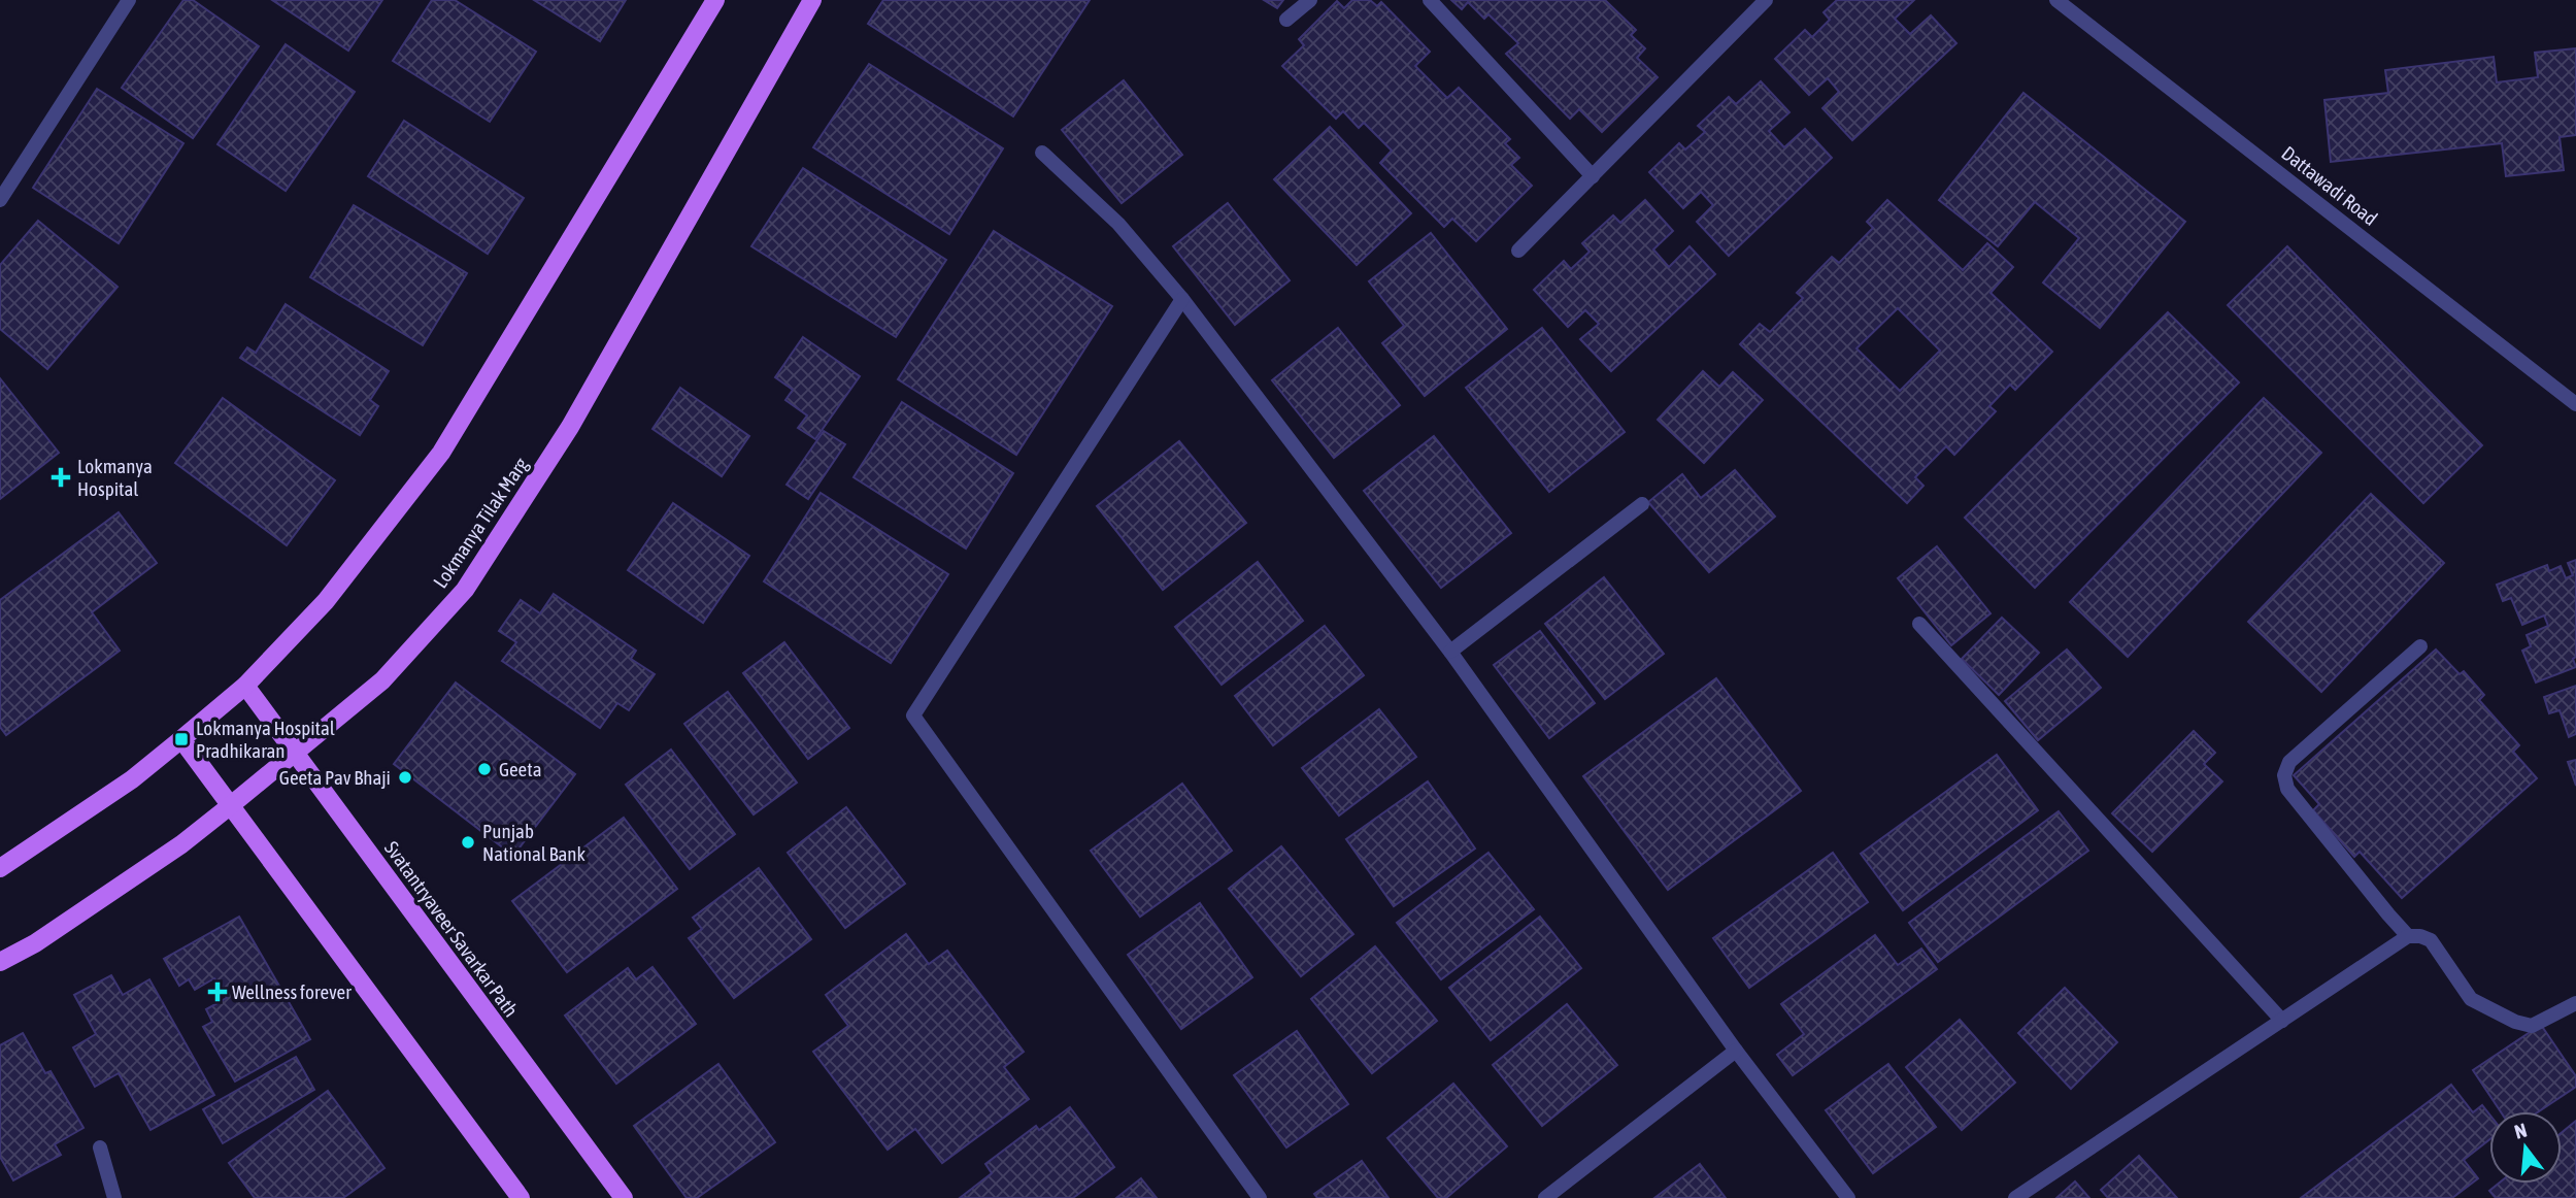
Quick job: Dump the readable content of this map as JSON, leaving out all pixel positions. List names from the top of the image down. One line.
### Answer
{"streets":{"main road":["Lokmanya Tilak Marg","Svatantryaveer Savarkar Path"],"street":["Dattawadi Road"]},"crossings":[["Lokmanya Tilak Marg","Svatantryaveer Savarkar Path"]],"places":{"health":["Lokmanya Hospital","Wellness forever"],"transit":["Lokmanya Hospital Pradhikaran"],"other":["Geeta","Geeta Pav Bhaji","Punjab National Bank"]},"north":"top"}
